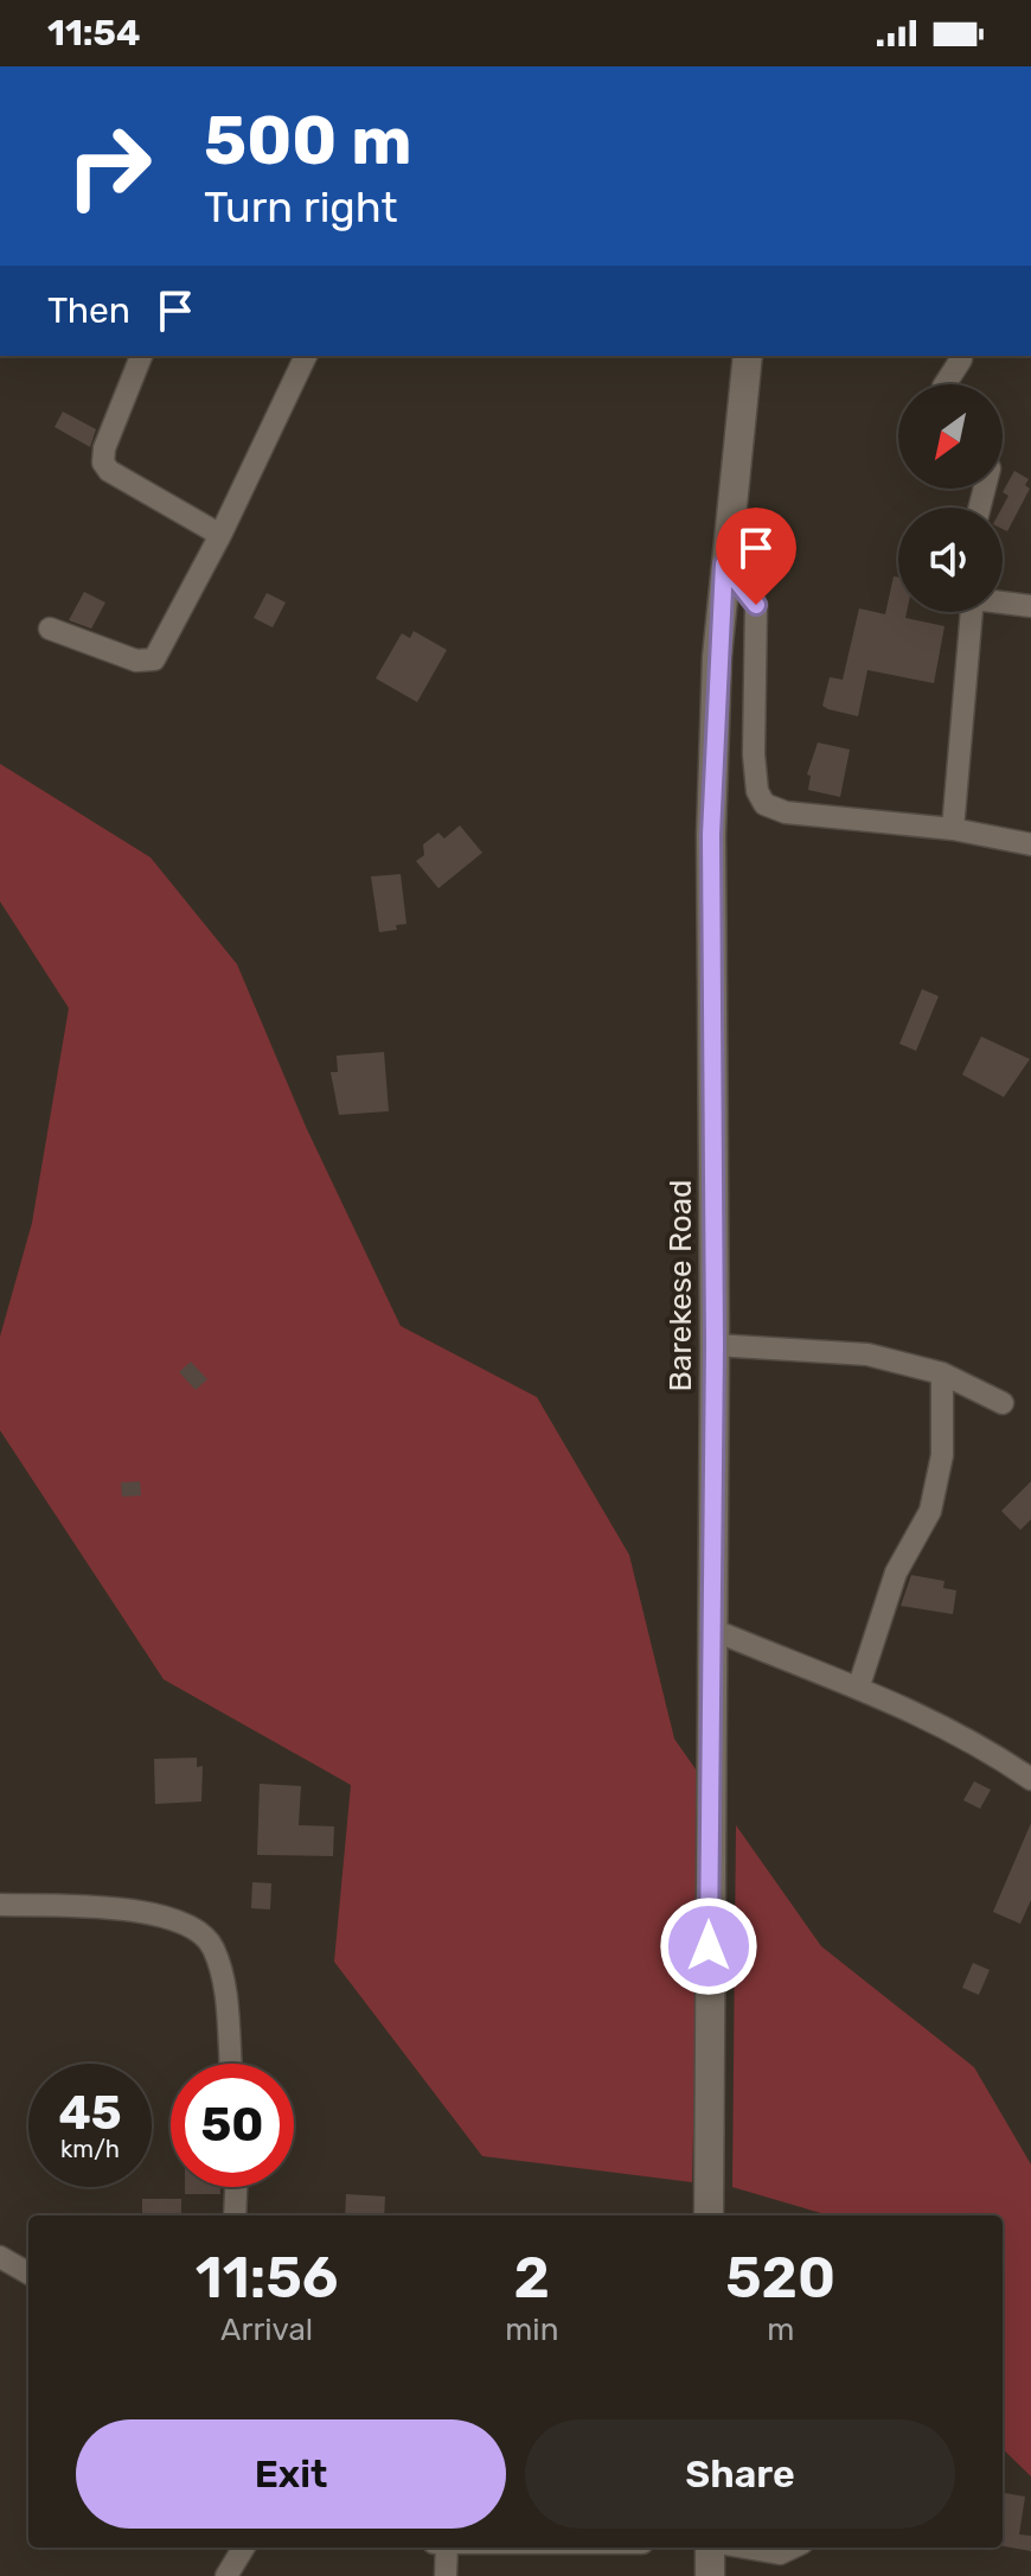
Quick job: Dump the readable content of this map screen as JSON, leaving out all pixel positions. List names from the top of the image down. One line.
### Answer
{"streets":{"main road":["Barekese Road"]},"north":"bottom left","page":{"status":"11:54","turn":["500 m","Turn right"],"then":"Then","speed":"45 km/h","limit":"50","eta":["11:56","Arrival","2","min","520","m"],"buttons":["Exit","Share"]}}
